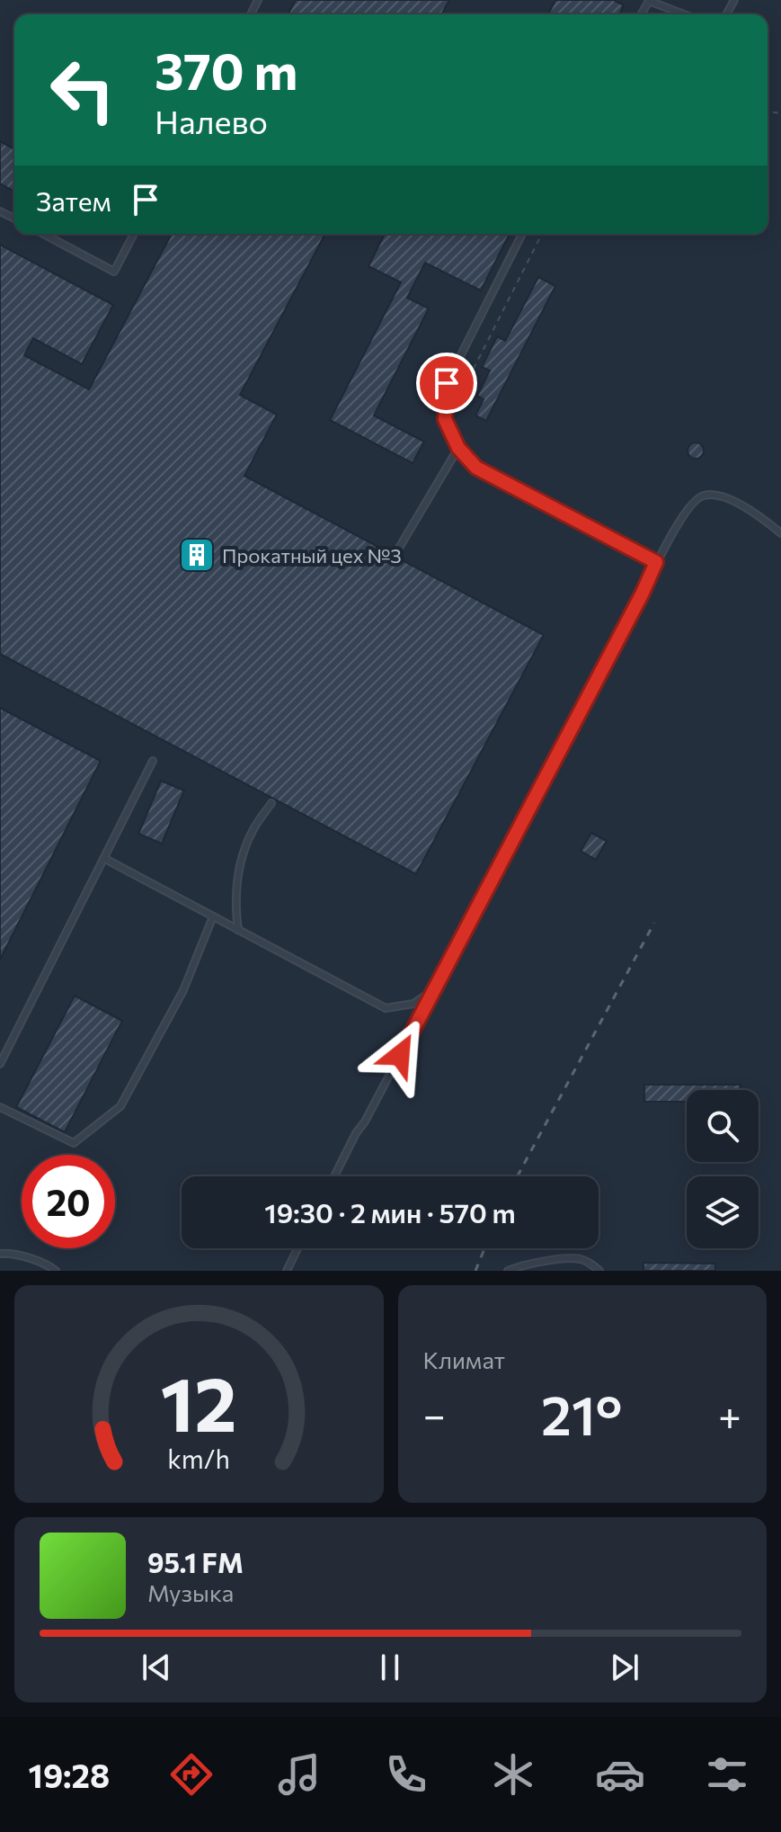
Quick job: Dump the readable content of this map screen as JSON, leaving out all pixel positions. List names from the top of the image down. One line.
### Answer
{"places":{"building":["Прокатный цех №3"]},"page":{"turn":["370 m","Налево"],"then":"Затем","limit":"20","trip":"19:30 · 2 мин · 570 m","tile":"Климат","heat":["−","21°","+"],"song":["95.1 FM","Музыка"],"tabs":"19:28","gauge":["12","km/h"]}}
